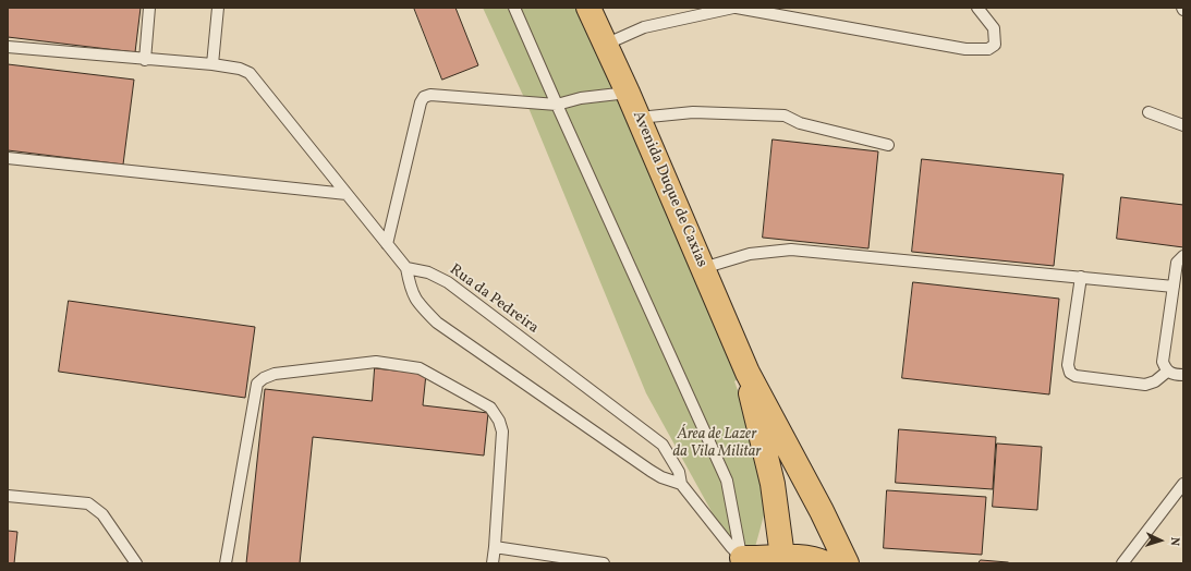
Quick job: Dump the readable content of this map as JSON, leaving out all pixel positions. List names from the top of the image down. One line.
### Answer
{"streets":{"main road":["Avenida Duque de Caxias"],"lane":["Rua da Pedreira"]},"parks":["Área de Lazer da Vila Militar"],"north":"right"}
